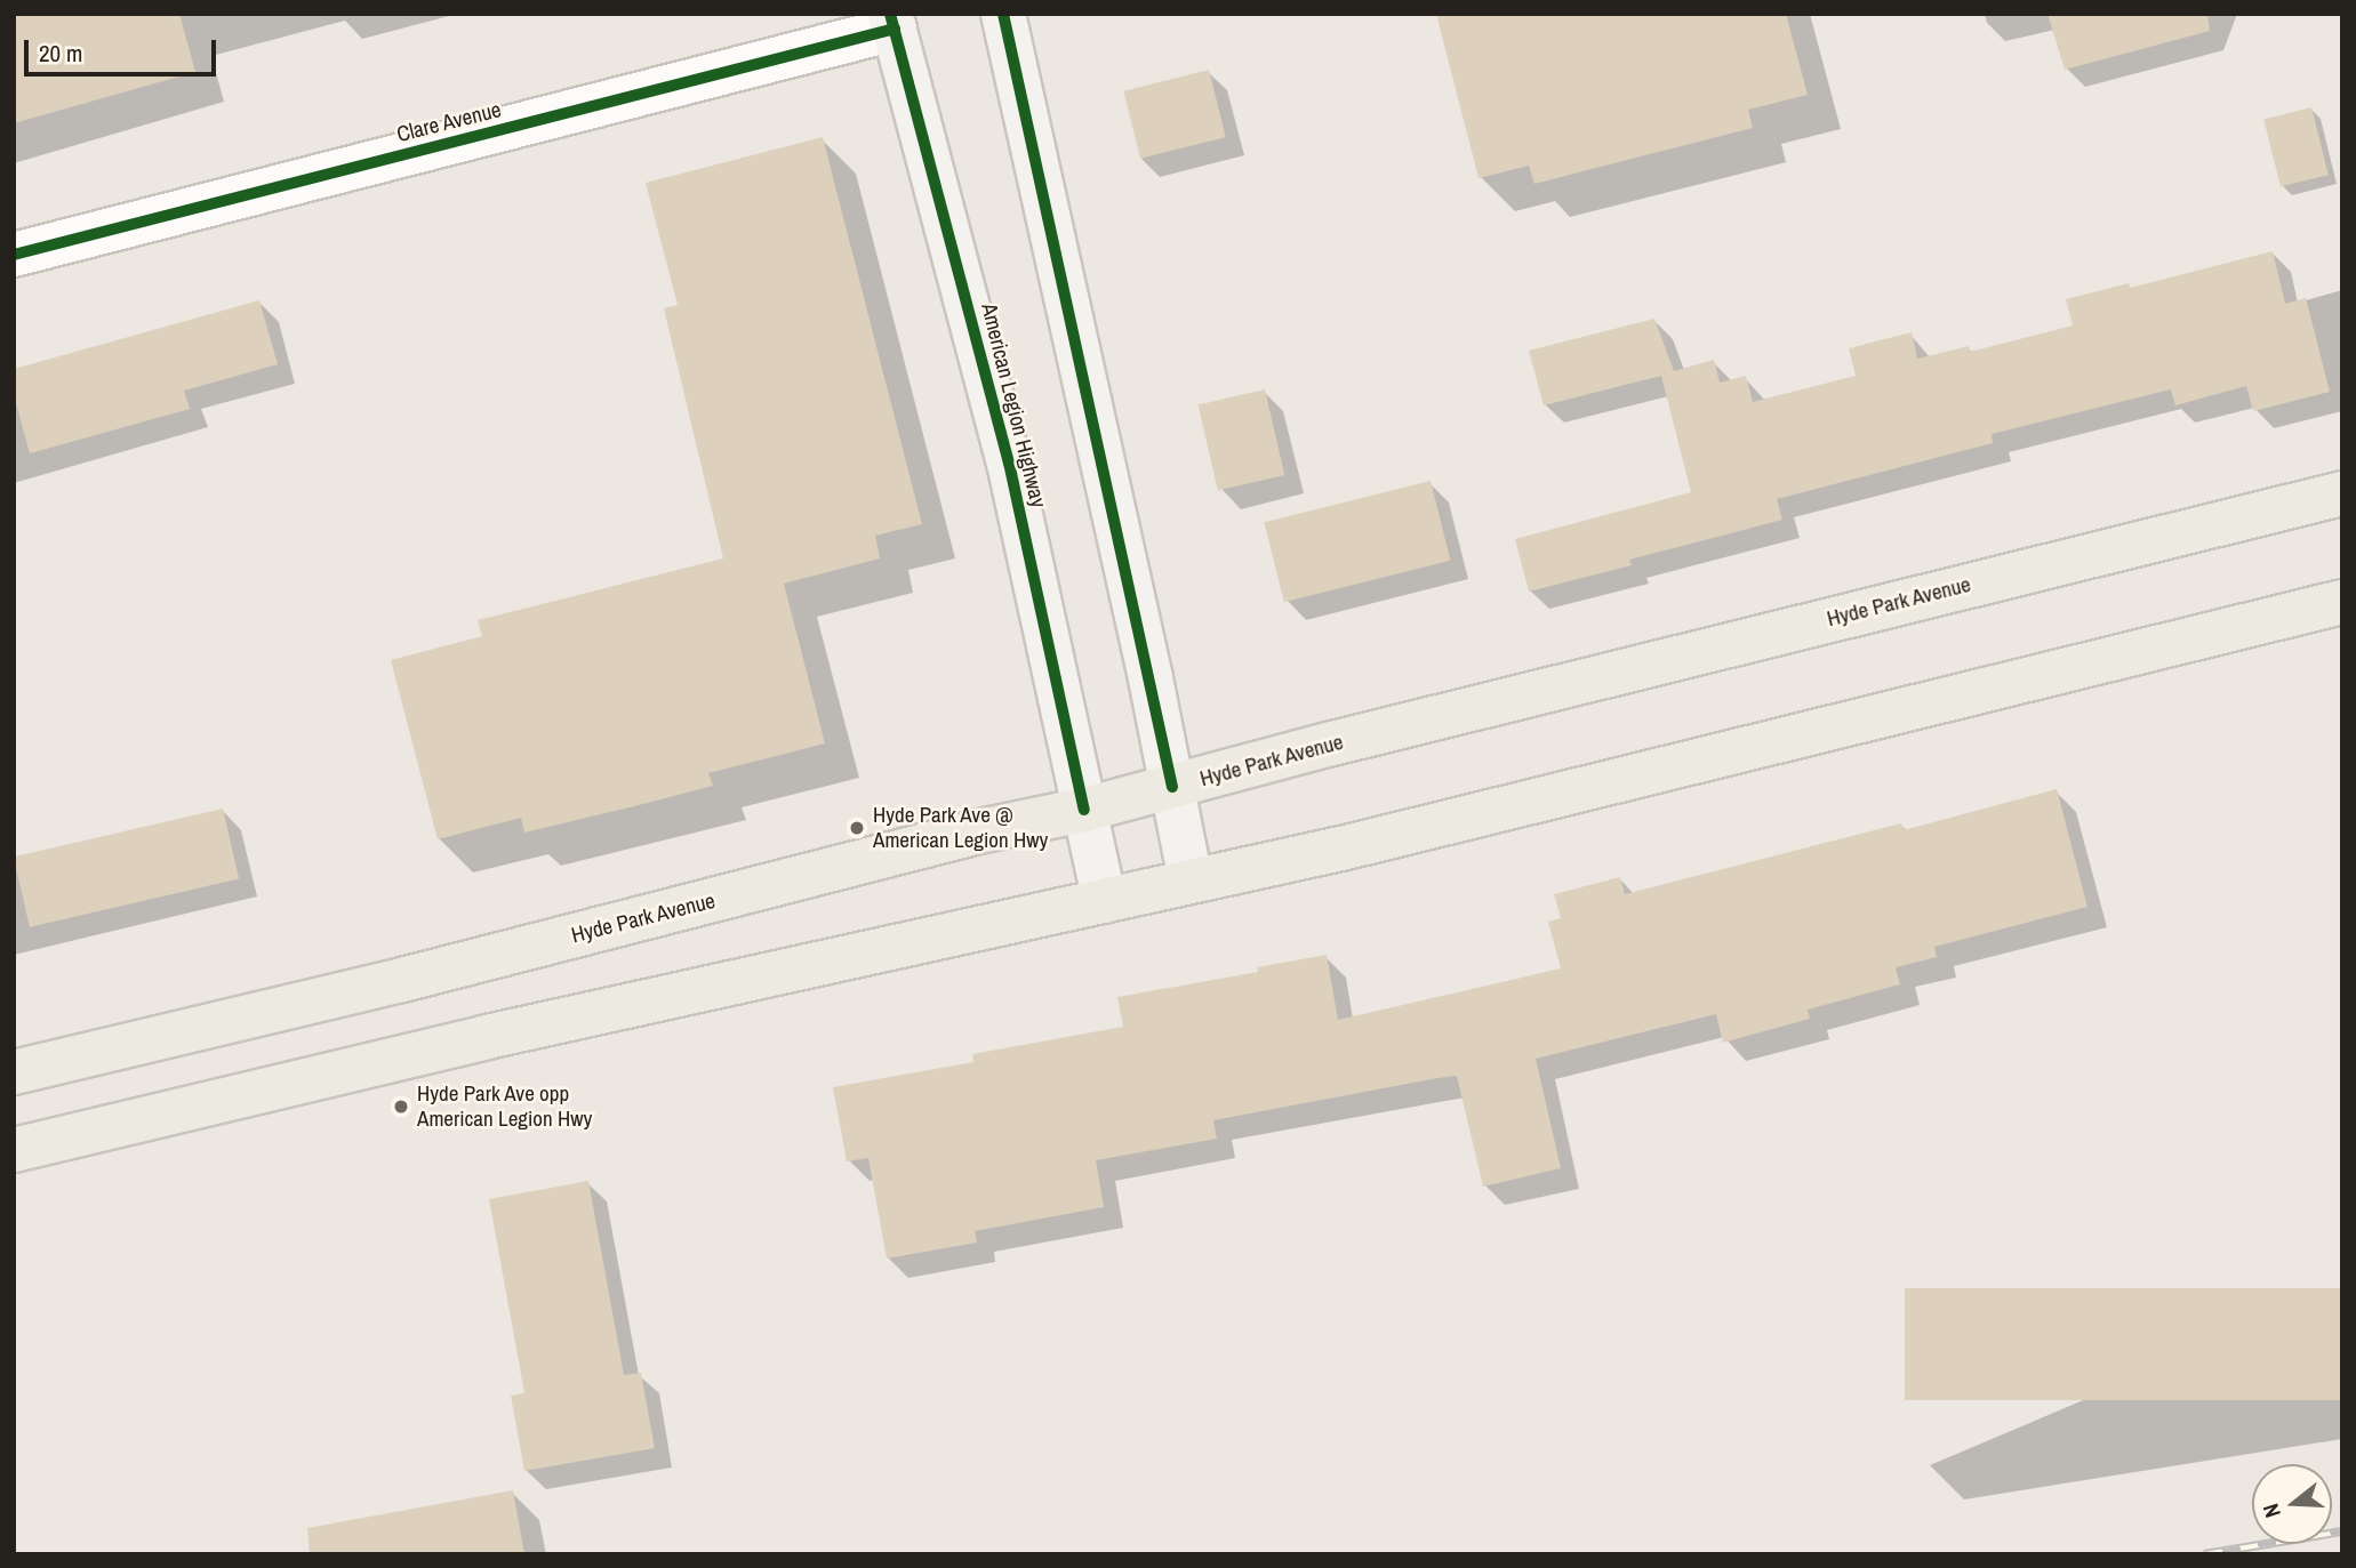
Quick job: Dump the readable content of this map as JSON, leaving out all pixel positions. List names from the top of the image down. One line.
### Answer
{"streets":{"main road":["American Legion Highway","Hyde Park Avenue"],"street":["Clare Avenue"]},"crossings":[["Clare Avenue","American Legion Highway"],["American Legion Highway","Hyde Park Avenue"]],"places":["Hyde Park Ave @ American Legion Hwy","Hyde Park Ave opp American Legion Hwy"],"scale_bar":"20 m","north":"left"}
